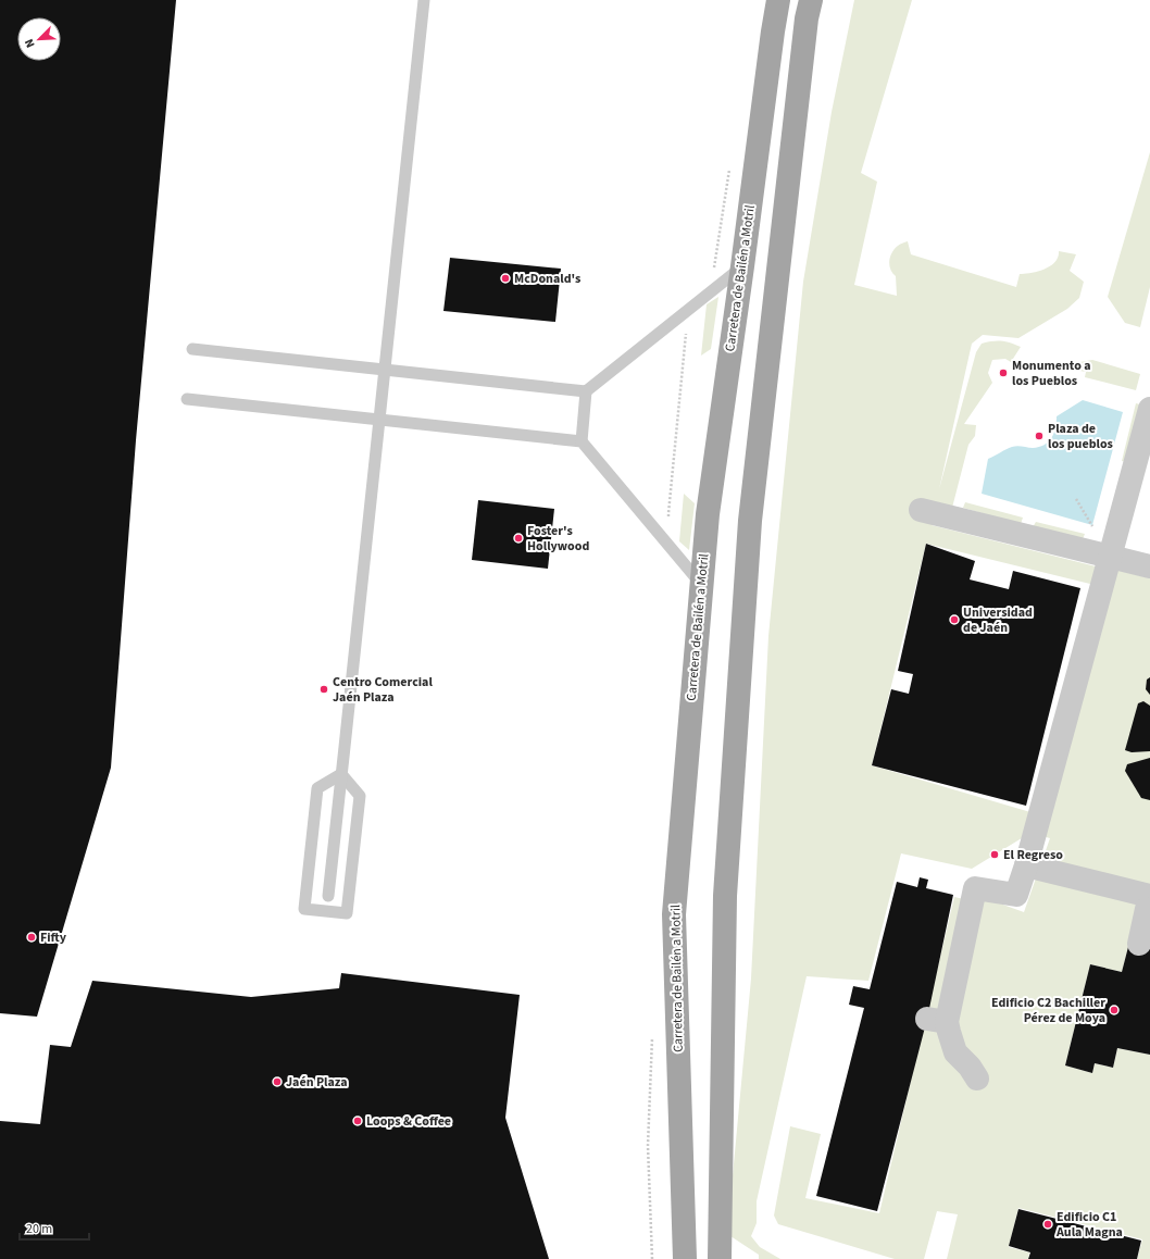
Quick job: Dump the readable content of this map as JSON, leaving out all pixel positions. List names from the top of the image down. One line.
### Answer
{"streets":{"main road":["Carretera de Bailén a Motril"]},"places":["McDonald's","Monumento a los Pueblos","Plaza de los pueblos","Foster's Hollywood","Universidad de Jaén","Centro Comercial Jaén Plaza","El Regreso","Fifty","Edificio C2 Bachiller Pérez de Moya","Jaén Plaza","Loops & Coffee","Edificio C1 Aula Magna"],"scale_bar":"20 m","north":"bottom left"}
